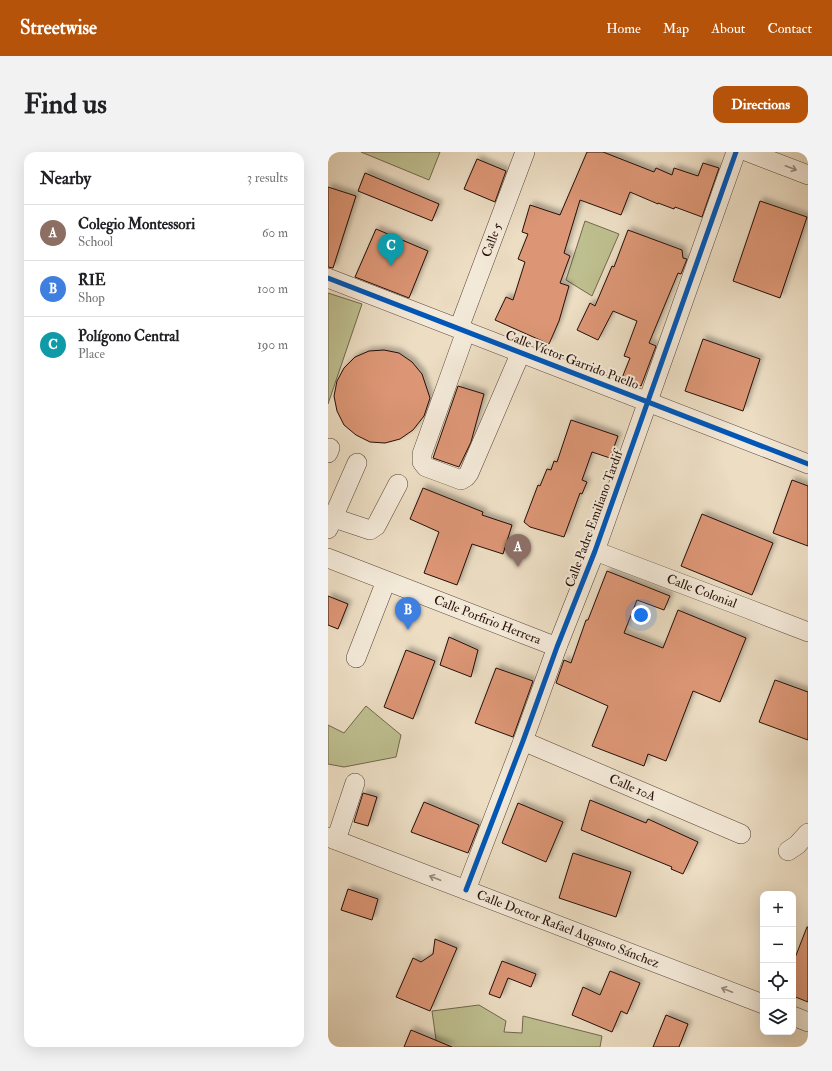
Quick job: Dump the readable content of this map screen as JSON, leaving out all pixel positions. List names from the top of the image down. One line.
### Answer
{"streets":{"street":["Calle 5","Calle Víctor Garrido Puello","Calle Padre Emiliano Tardif","Calle Colonial","Calle Porfirio Herrera","Calle 10A","Calle Doctor Rafael Augusto Sánchez"]},"crossings":[["Calle 5","Calle Víctor Garrido Puello"],["Calle Víctor Garrido Puello","Calle Padre Emiliano Tardif"],["Calle Padre Emiliano Tardif","Calle Colonial"],["Calle Padre Emiliano Tardif","Calle Porfirio Herrera"],["Calle Padre Emiliano Tardif","Calle 10A"],["Calle Padre Emiliano Tardif","Calle Doctor Rafael Augusto Sánchez"]],"one_way":["Calle Doctor Rafael Augusto Sánchez"],"page":{"header":"Streetwise","nav":["Home","Map","About","Contact"],"buttons":"Directions","title":"Find us","heading":["Nearby","3 results"],"list":[{"mark":"A","name":"Colegio Montessori","note":"School","value":"60 m"},{"mark":"B","name":"RIE","note":"Shop","value":"100 m"},{"mark":"C","name":"Polígono Central","note":"Place","value":"190 m"}],"pins":["C","A","B"],"map_buttons":["+","−"]}}
